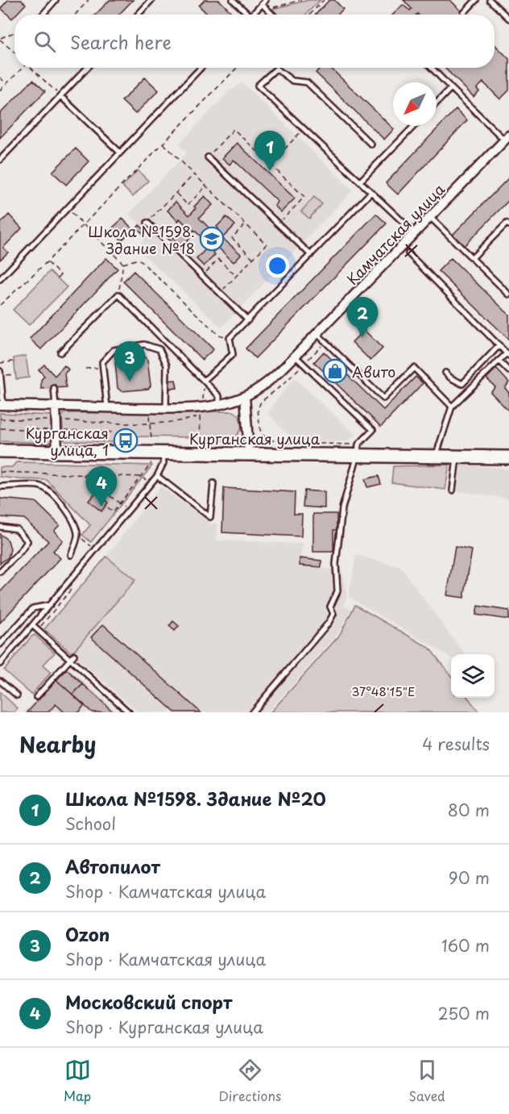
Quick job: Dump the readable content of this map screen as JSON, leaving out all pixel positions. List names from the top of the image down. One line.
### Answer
{"streets":{"street":["Камчатская улица","Курганская улица"]},"places":{"school or university":["Школа №1598. Здание №18"],"shop":["Авито"],"bus stop":["Курганская улица, 1"]},"north":"bottom left","page":{"search":"Search here","pins":["1","2","3","4"],"heading":["Nearby","4 results"],"list":[{"mark":"1","name":"Школа №1598. Здание №20","note":"School","value":"80 m"},{"mark":"2","name":"Автопилот","note":"Shop · Камчатская улица","value":"90 m"},{"mark":"3","name":"Ozon","note":"Shop · Камчатская улица","value":"160 m"},{"mark":"4","name":"Московский спорт","note":"Shop · Курганская улица","value":"250 m"}],"nav":["Map","Directions","Saved"]},"coordinates":["37°48'15\"E"]}
